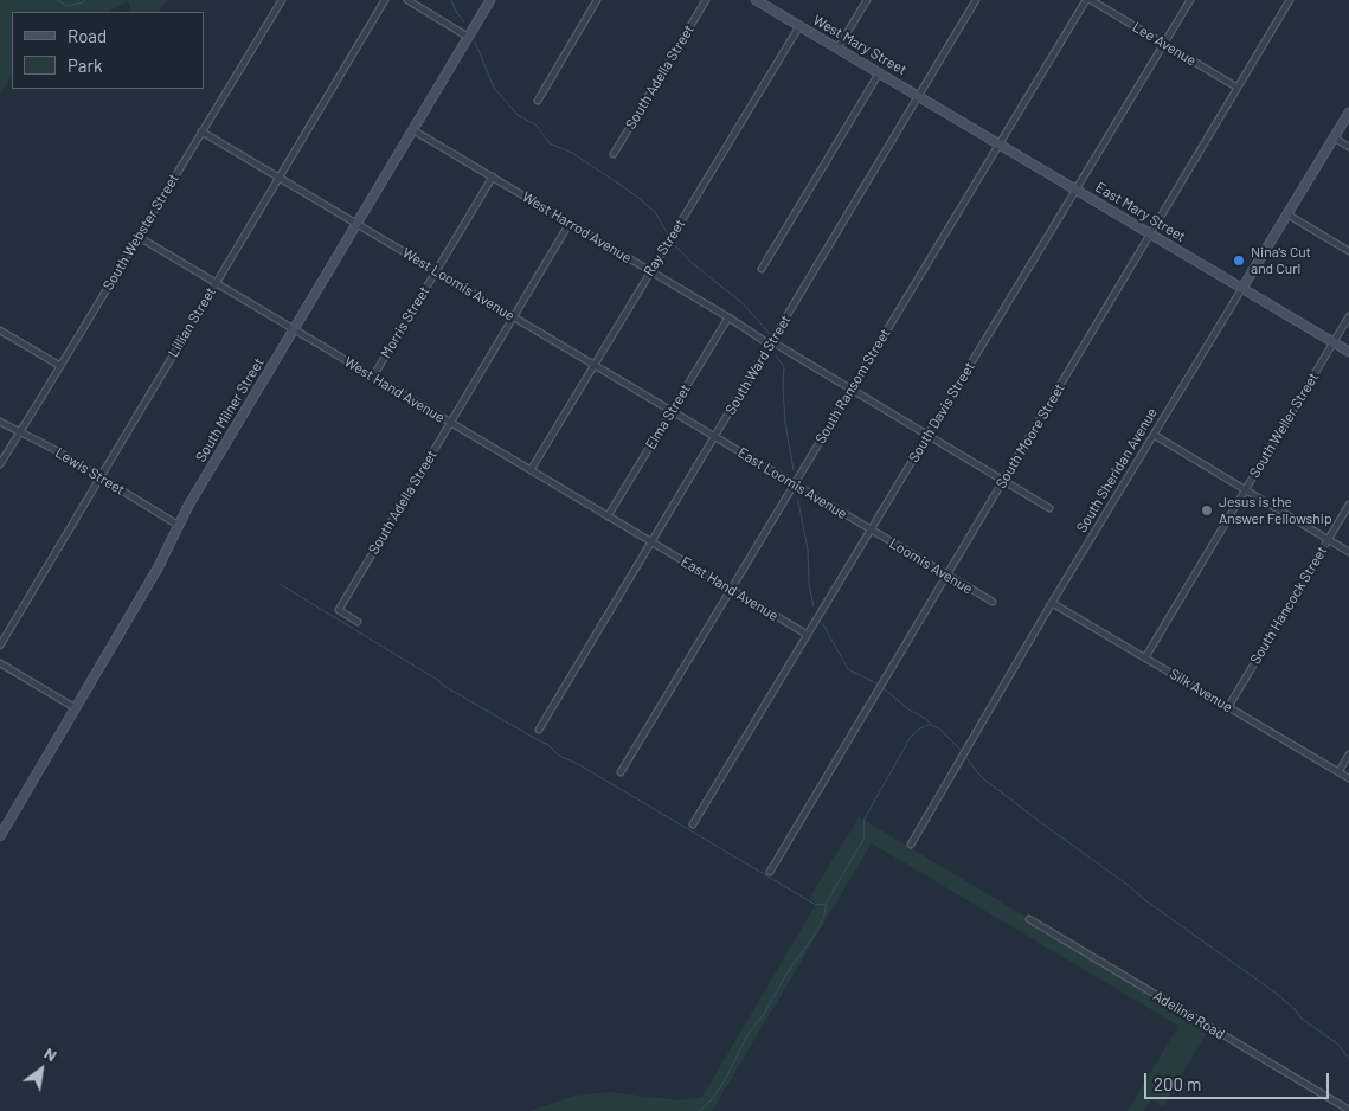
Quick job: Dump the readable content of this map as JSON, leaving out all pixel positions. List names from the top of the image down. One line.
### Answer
{"streets":{"street":["Lee Avenue","West Mary Street","South Adella Street","East Mary Street","West Harrod Avenue","South Webster Street","Ray Street","West Loomis Avenue","Lillian Street","Morris Street","South Ward Street","South Ransom Street","West Hand Avenue","South Milner Street","South Davis Street","Elma Street","South Weller Street","South Moore Street","South Sheridan Avenue","Lewis Street","East Loomis Avenue","Loomis Avenue","East Hand Avenue","South Hancock Street","Silk Avenue","Adeline Road"]},"crossings":[["Lee Avenue","South Davis Street"],["Lee Avenue","South Moore Street"],["West Mary Street","East Mary Street"],["West Mary Street","Ray Street"],["West Mary Street","South Ward Street"],["South Adella Street","West Harrod Avenue"],["South Adella Street","West Loomis Avenue"],["South Adella Street","West Hand Avenue"],["East Mary Street","South Ward Street"],["East Mary Street","South Ransom Street"],["East Mary Street","South Davis Street"],["East Mary Street","South Weller Street"],["East Mary Street","South Moore Street"],["East Mary Street","South Sheridan Avenue"],["West Harrod Avenue","Ray Street"],["West Harrod Avenue","Morris Street"],["West Harrod Avenue","South Ward Street"],["West Harrod Avenue","South Milner Street"],["West Harrod Avenue","Elma Street"],["South Webster Street","West Loomis Avenue"],["South Webster Street","West Hand Avenue"],["South Webster Street","Lewis Street"],["Ray Street","West Loomis Avenue"],["Ray Street","West Hand Avenue"],["West Loomis Avenue","Lillian Street"],["West Loomis Avenue","Morris Street"],["West Loomis Avenue","South Ward Street"],["West Loomis Avenue","South Milner Street"],["West Loomis Avenue","Elma Street"],["West Loomis Avenue","East Loomis Avenue"],["Lillian Street","West Hand Avenue"],["Lillian Street","Lewis Street"],["Morris Street","West Hand Avenue"],["South Ward Street","West Hand Avenue"],["South Ward Street","East Loomis Avenue"],["South Ward Street","East Hand Avenue"],["South Ransom Street","East Loomis Avenue"],["South Ransom Street","East Hand Avenue"],["West Hand Avenue","South Milner Street"],["West Hand Avenue","Elma Street"],["West Hand Avenue","East Hand Avenue"],["South Milner Street","Lewis Street"],["South Davis Street","East Loomis Avenue"],["South Davis Street","Loomis Avenue"],["South Davis Street","East Hand Avenue"],["South Weller Street","Silk Avenue"],["South Moore Street","Loomis Avenue"],["South Sheridan Avenue","Silk Avenue"],["East Loomis Avenue","Loomis Avenue"],["South Hancock Street","Silk Avenue"]],"places":["Nina's Cut and Curl","Jesus is the Answer Fellowship"],"legend":["Road","Park"],"scale_bar":"200 m","north":"top right"}
